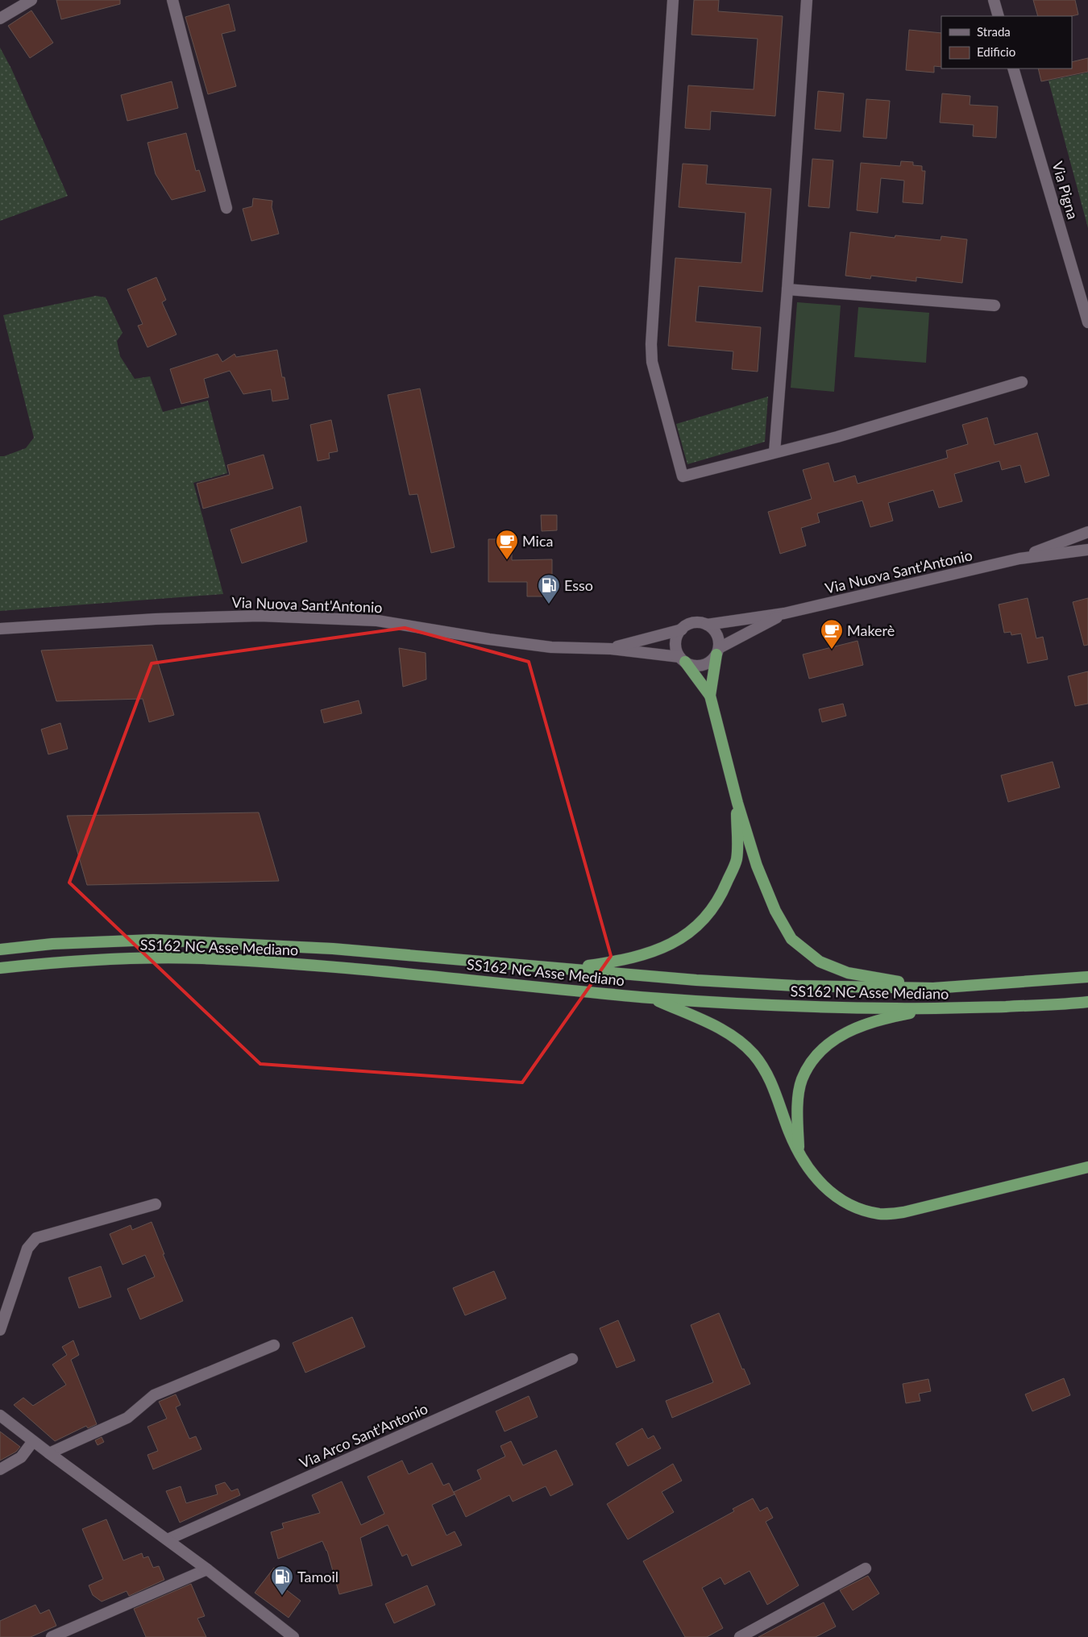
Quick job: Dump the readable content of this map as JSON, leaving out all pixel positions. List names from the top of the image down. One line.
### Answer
{"streets":{"highway":["SS162 NC Asse Mediano"],"street":["Via Pigna","Via Nuova Sant'Antonio","Via Arco Sant'Antonio"]},"places":{"cafe":["Mica","Makerè"],"fuel station":["Esso","Tamoil"]},"legend":["Strada","Edificio"]}
